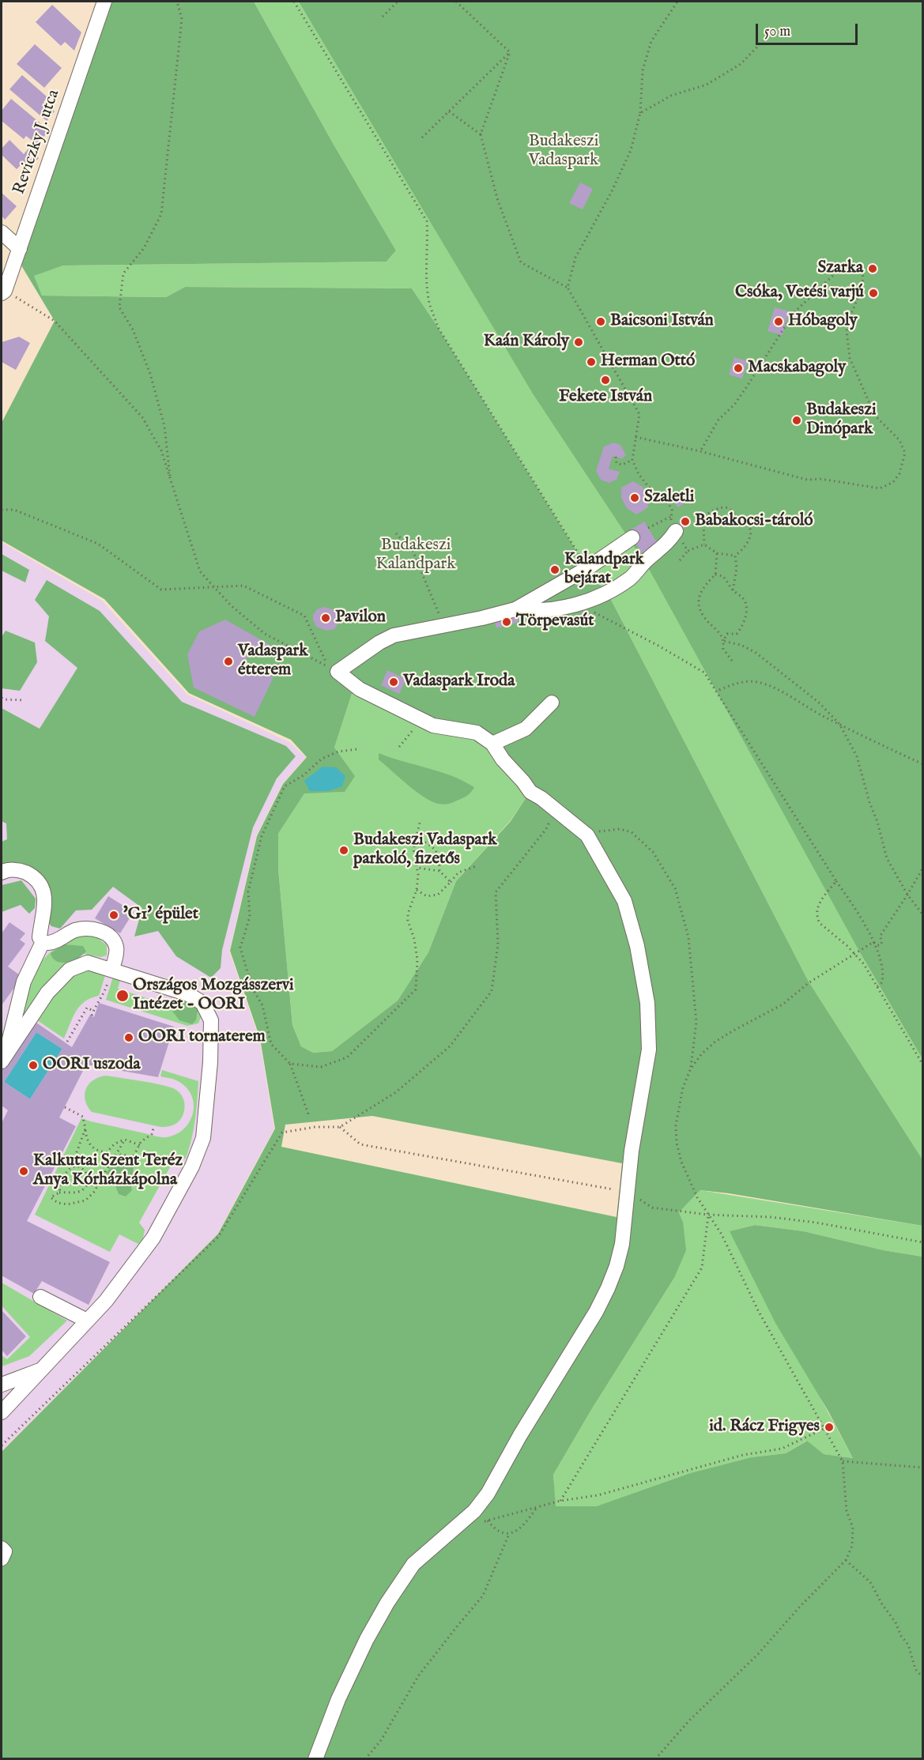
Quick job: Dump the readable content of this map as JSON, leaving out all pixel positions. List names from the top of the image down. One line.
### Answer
{"streets":{"street":["Reviczky J. utca"]},"parks":["Budakeszi Vadaspark","Budakeszi Kalandpark"],"places":["Szarka","Csóka, Vetési varjú","Baicsoni István","Hóbagoly","Kaán Károly","Herman Ottó","Macskabagoly","Fekete István","Budakeszi Dinópark","Szaletli","Babakocsi-tároló","Kalandpark bejárat","Pavilon","Törpevasút","Vadaspark étterem","Vadaspark Iroda","Budakeszi Vadaspark parkoló, fizetős","'G1' épület","Országos Mozgásszervi Intézet - OORI","OORI tornaterem","OORI uszoda","Kalkuttai Szent Teréz Anya Kórházkápolna","id. Rácz Frigyes"],"scale_bar":"50 m"}
